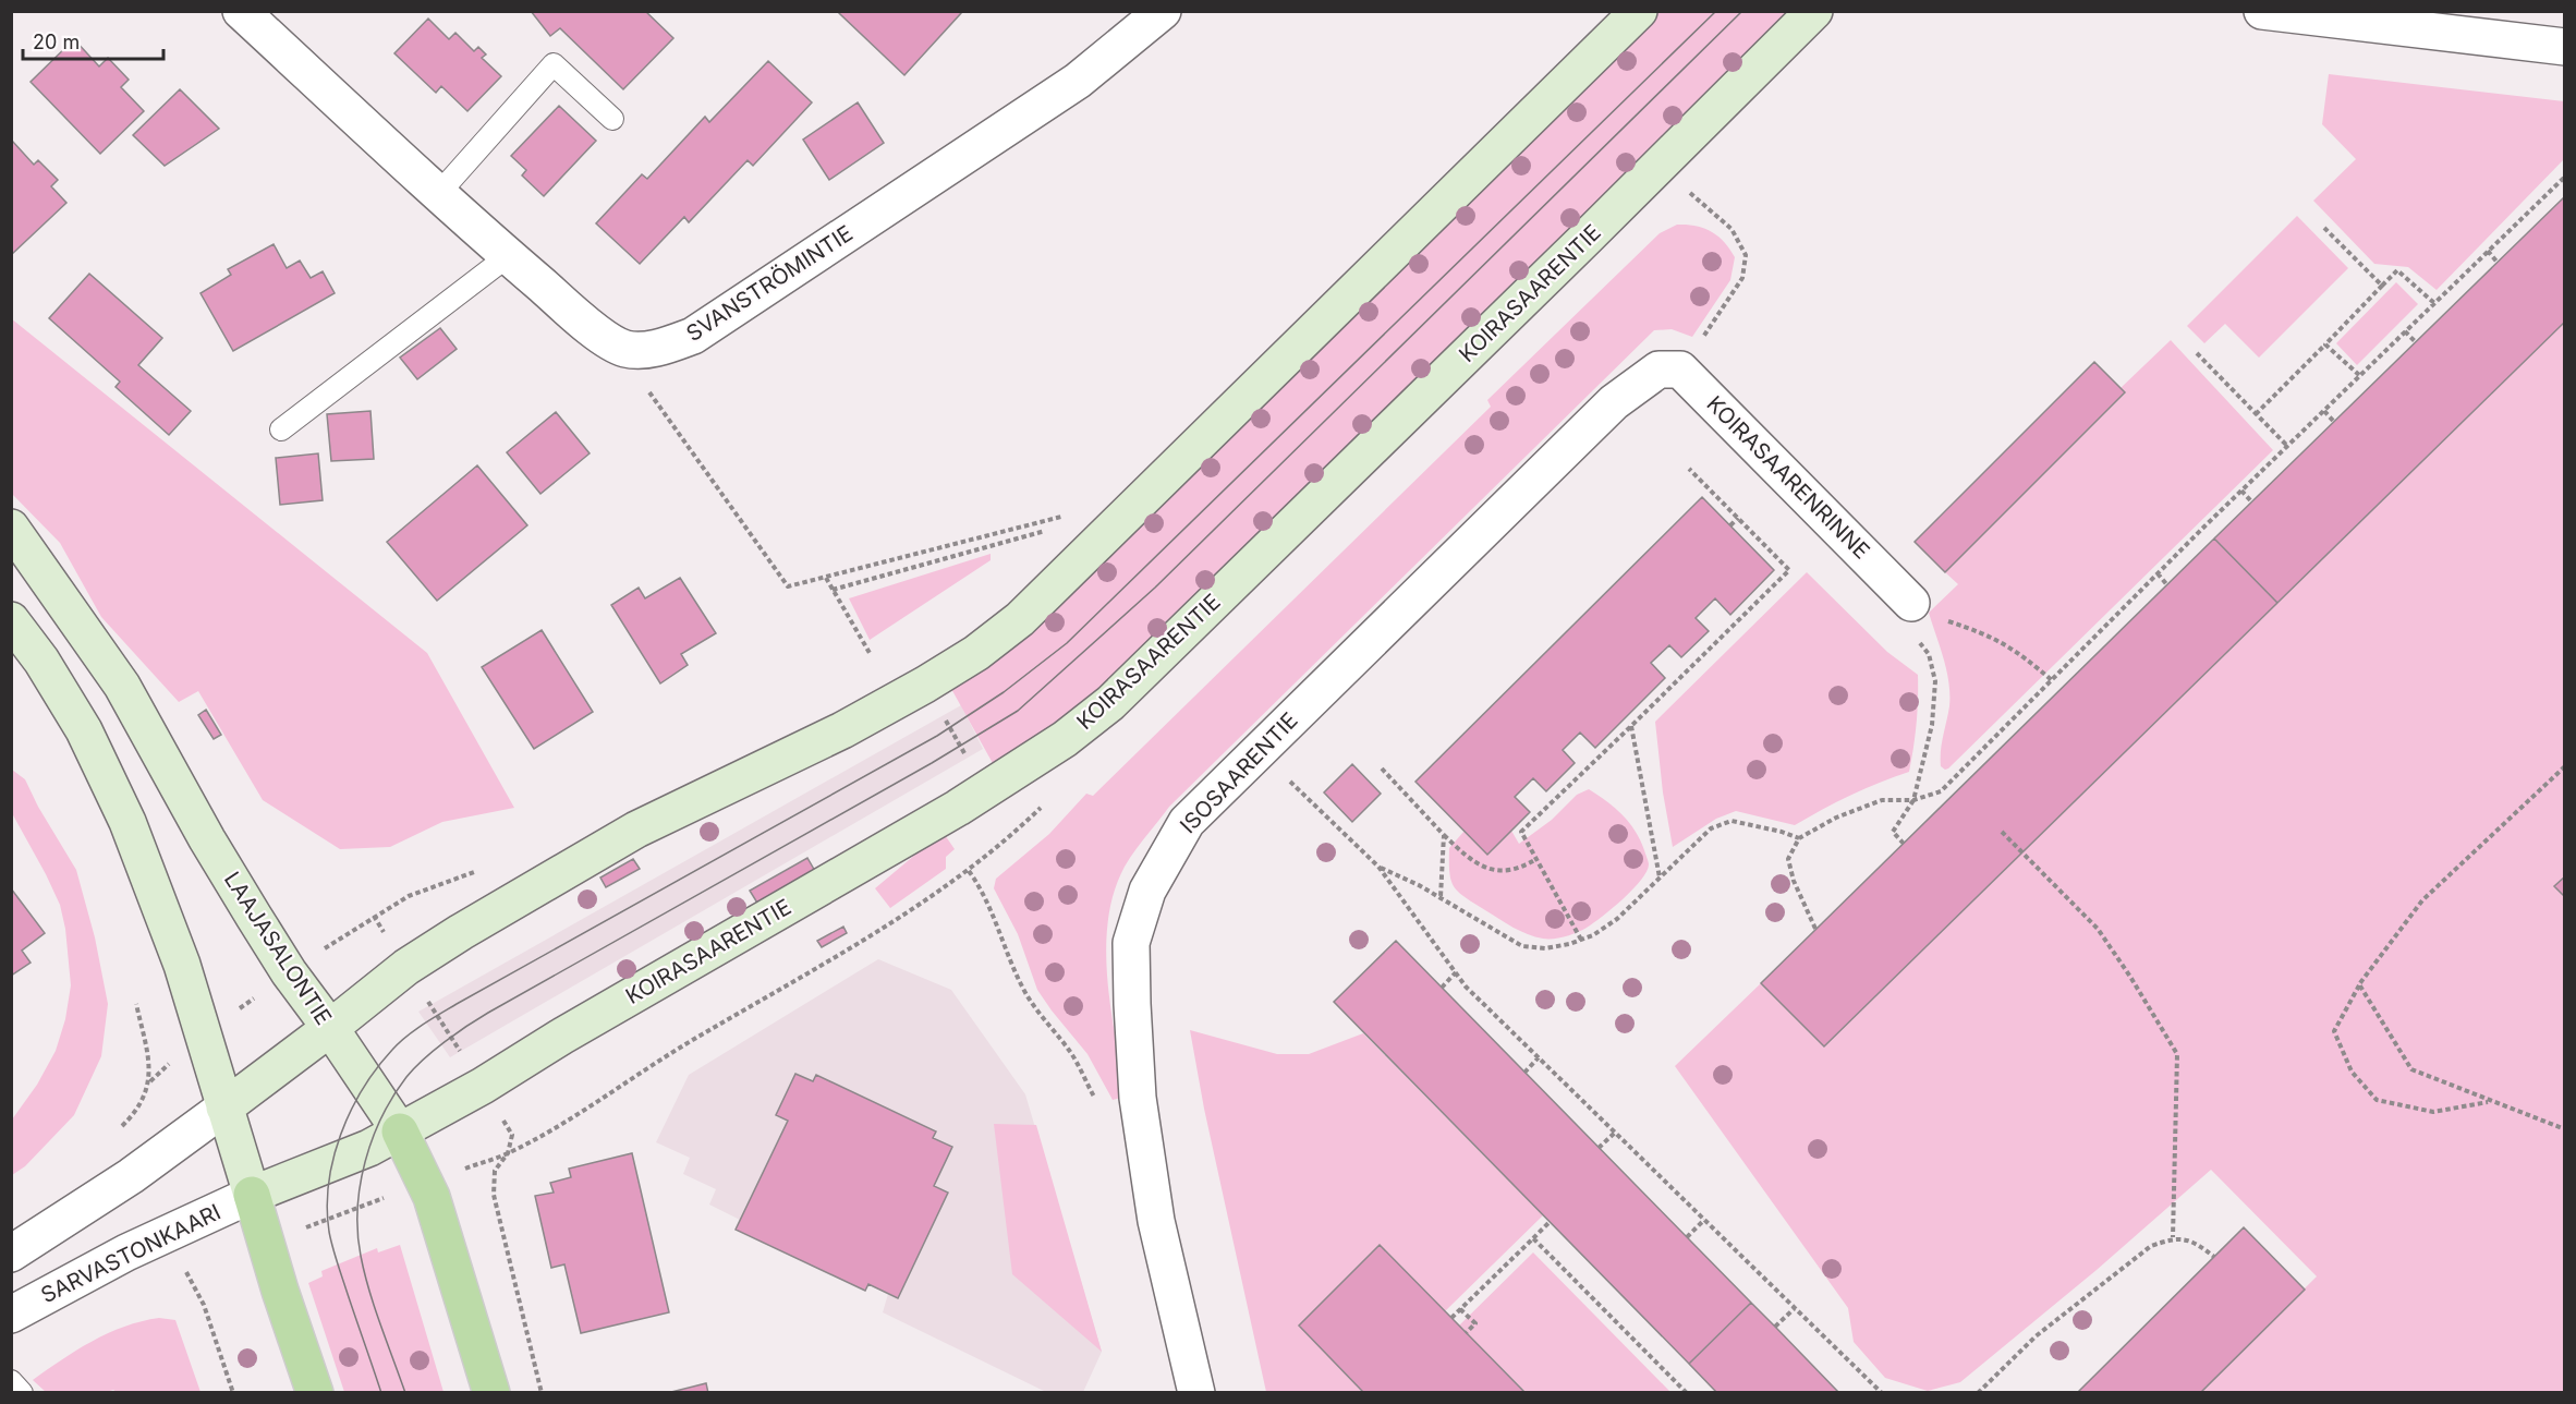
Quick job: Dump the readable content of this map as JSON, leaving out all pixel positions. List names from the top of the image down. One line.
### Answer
{"streets":{"main road":["KOIRASAARENTIE","LAAJASALONTIE"],"street":["SVANSTRÖMINTIE","KOIRASAARENRINNE","ISOSAARENTIE","SARVASTONKAARI"]},"crossings":[["KOIRASAARENTIE","LAAJASALONTIE"],["KOIRASAARENTIE","SARVASTONKAARI"],["KOIRASAARENRINNE","ISOSAARENTIE"]],"scale_bar":"20 m"}
